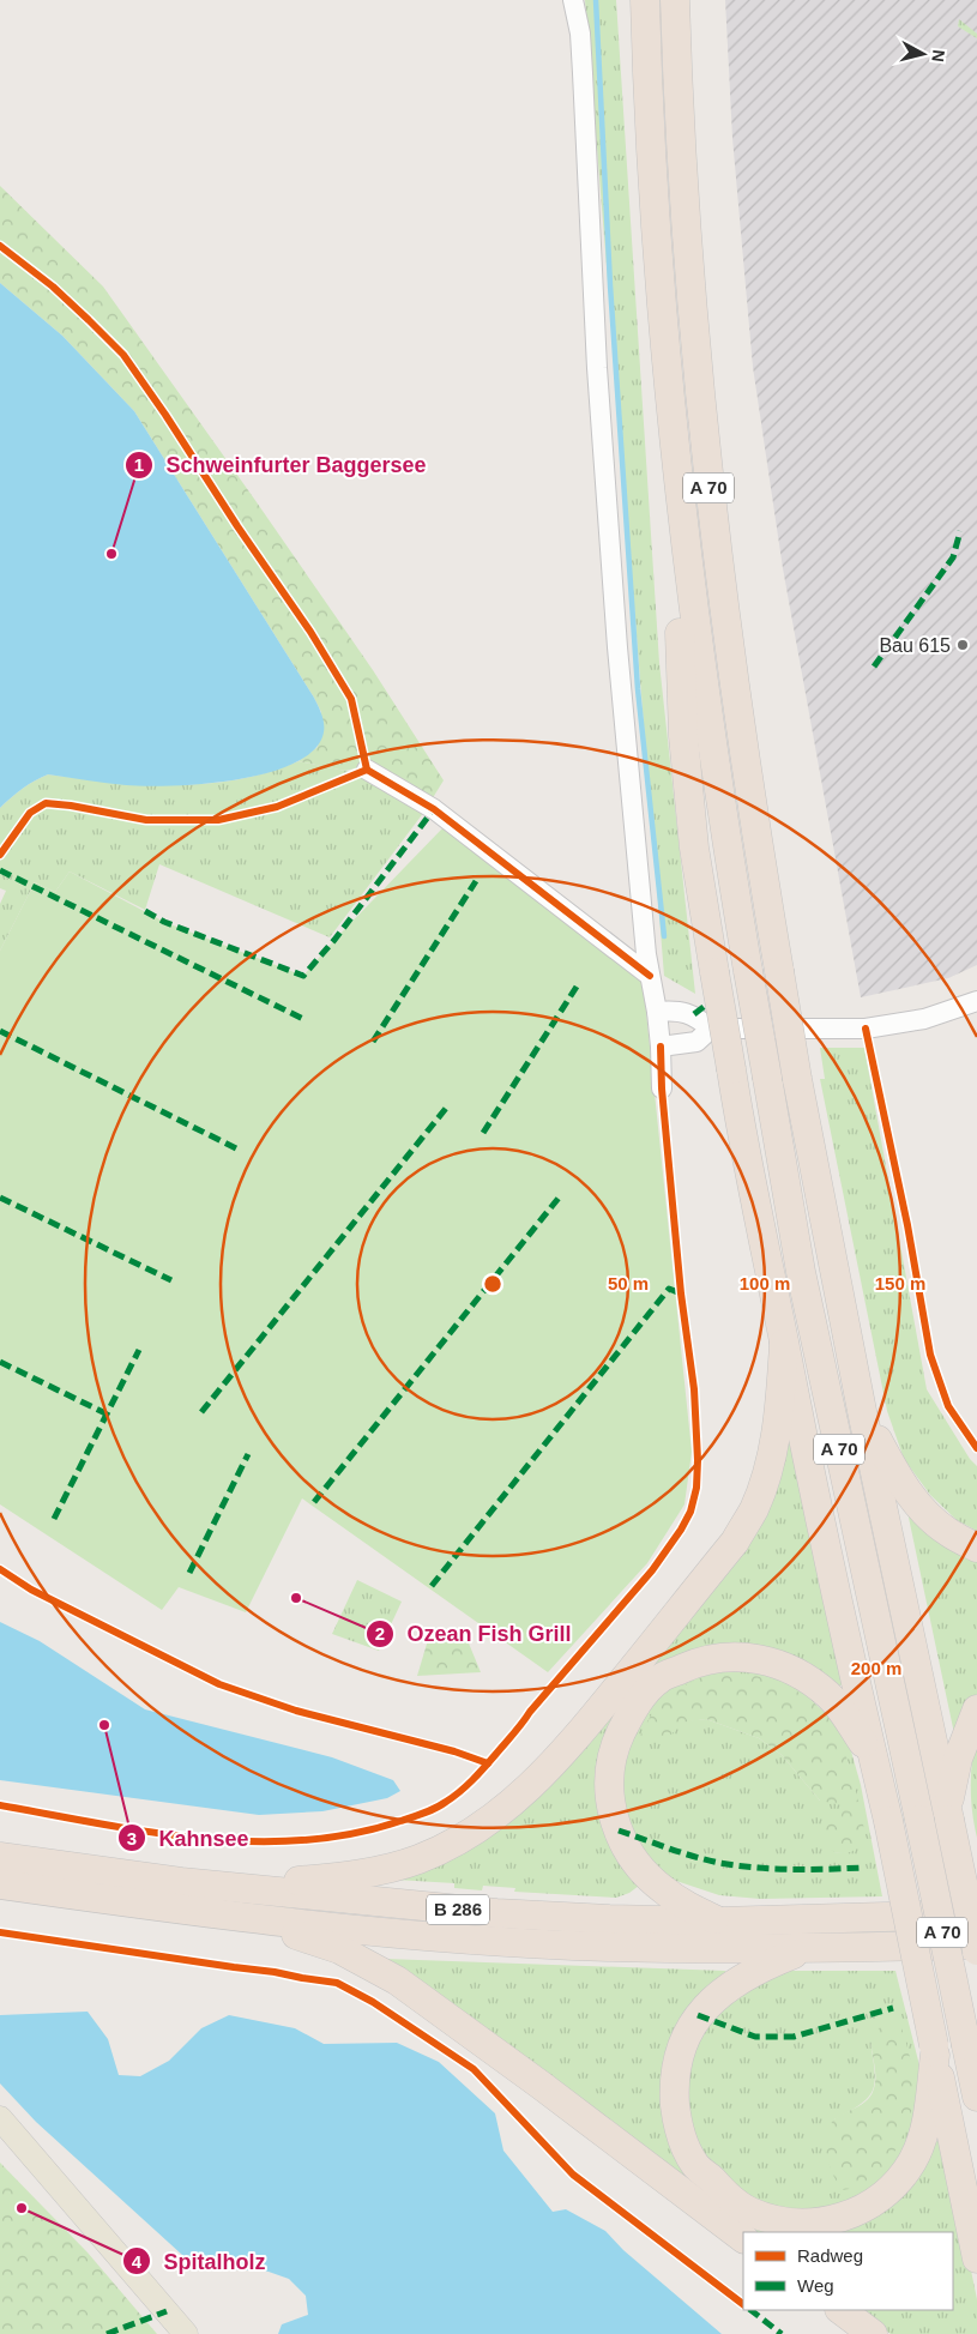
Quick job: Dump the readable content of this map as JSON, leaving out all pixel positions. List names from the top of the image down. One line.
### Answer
{"streets":{"highway":["A 70","B 286"]},"places":["Schweinfurter Baggersee","Bau 615","Ozean Fish Grill","Kahnsee","Spitalholz"],"legend":["Radweg","Weg"],"north":"right","rings":["50 m","100 m","150 m","200 m"]}
